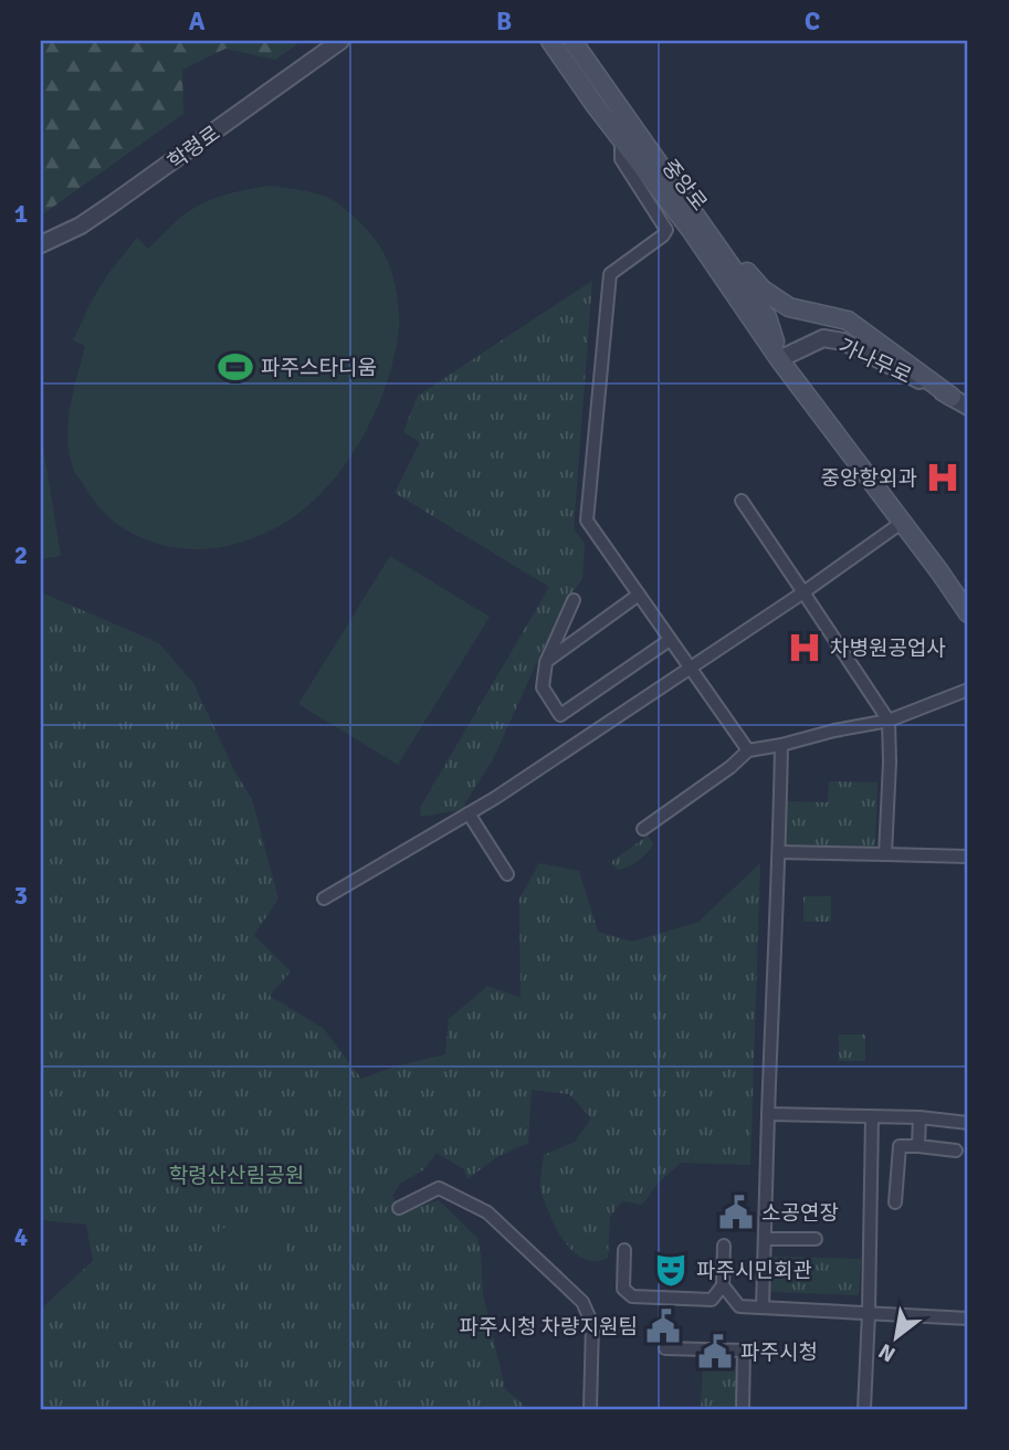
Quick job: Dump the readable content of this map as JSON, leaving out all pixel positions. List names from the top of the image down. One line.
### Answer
{"streets":{"main road":["중앙로"],"street":["학령로","가나무로"]},"crossings":[["중앙로","가나무로"]],"parks":["학령산산림공원"],"places":{"sports":["파주스타디움"],"hospital":["중앙항외과","차병원공업사"],"public building":["소공연장","파주시청 차량지원팀","파주시청"],"theatre":["파주시민회관"]},"north":"bottom left","grid":{"columns":["A","B","C"],"rows":["1","2","3","4"]}}
